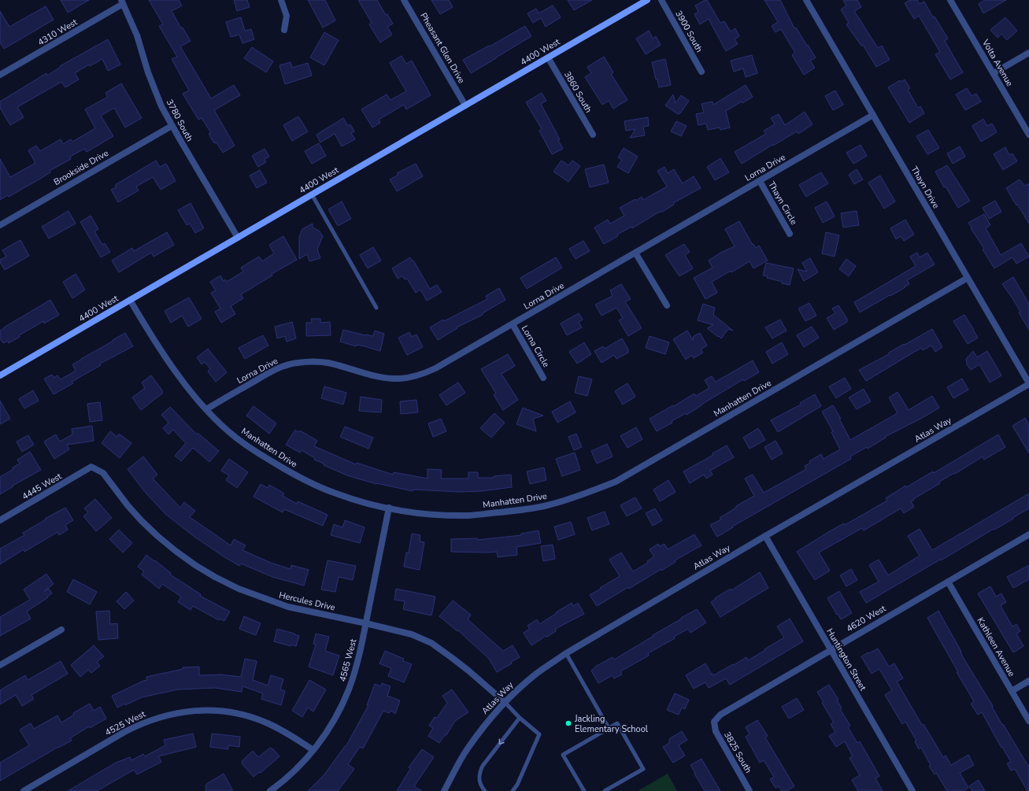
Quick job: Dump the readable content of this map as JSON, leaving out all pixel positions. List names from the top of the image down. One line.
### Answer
{"streets":{"street":["3900 South","4310 West","Pheasant Glen Drive","4400 West","Volta Avenue","3860 South","3780 South","Brookside Drive","Lorna Drive","Thayn Drive","Thayn Circle","Lorna Circle","Manhatten Drive","Atlas Way","4445 West","Hercules Drive","4620 West","Kathleen Avenue","Huntington Street","4565 West","4525 West","3825 South"]},"crossings":[["4310 West","3780 South"],["Pheasant Glen Drive","4400 West"],["4400 West","3860 South"],["4400 West","3780 South"],["4400 West","Manhatten Drive"],["3780 South","Brookside Drive"],["Lorna Drive","Thayn Drive"],["Lorna Drive","Thayn Circle"],["Lorna Drive","Lorna Circle"],["Lorna Drive","Manhatten Drive"],["Thayn Drive","Manhatten Drive"],["Thayn Drive","Atlas Way"],["Manhatten Drive","4565 West"],["Atlas Way","Hercules Drive"],["Atlas Way","Huntington Street"],["4445 West","Hercules Drive"],["Hercules Drive","4565 West"],["4620 West","Kathleen Avenue"],["4620 West","Huntington Street"],["4620 West","3825 South"],["4565 West","4525 West"]],"places":["Jackling Elementary School"]}
